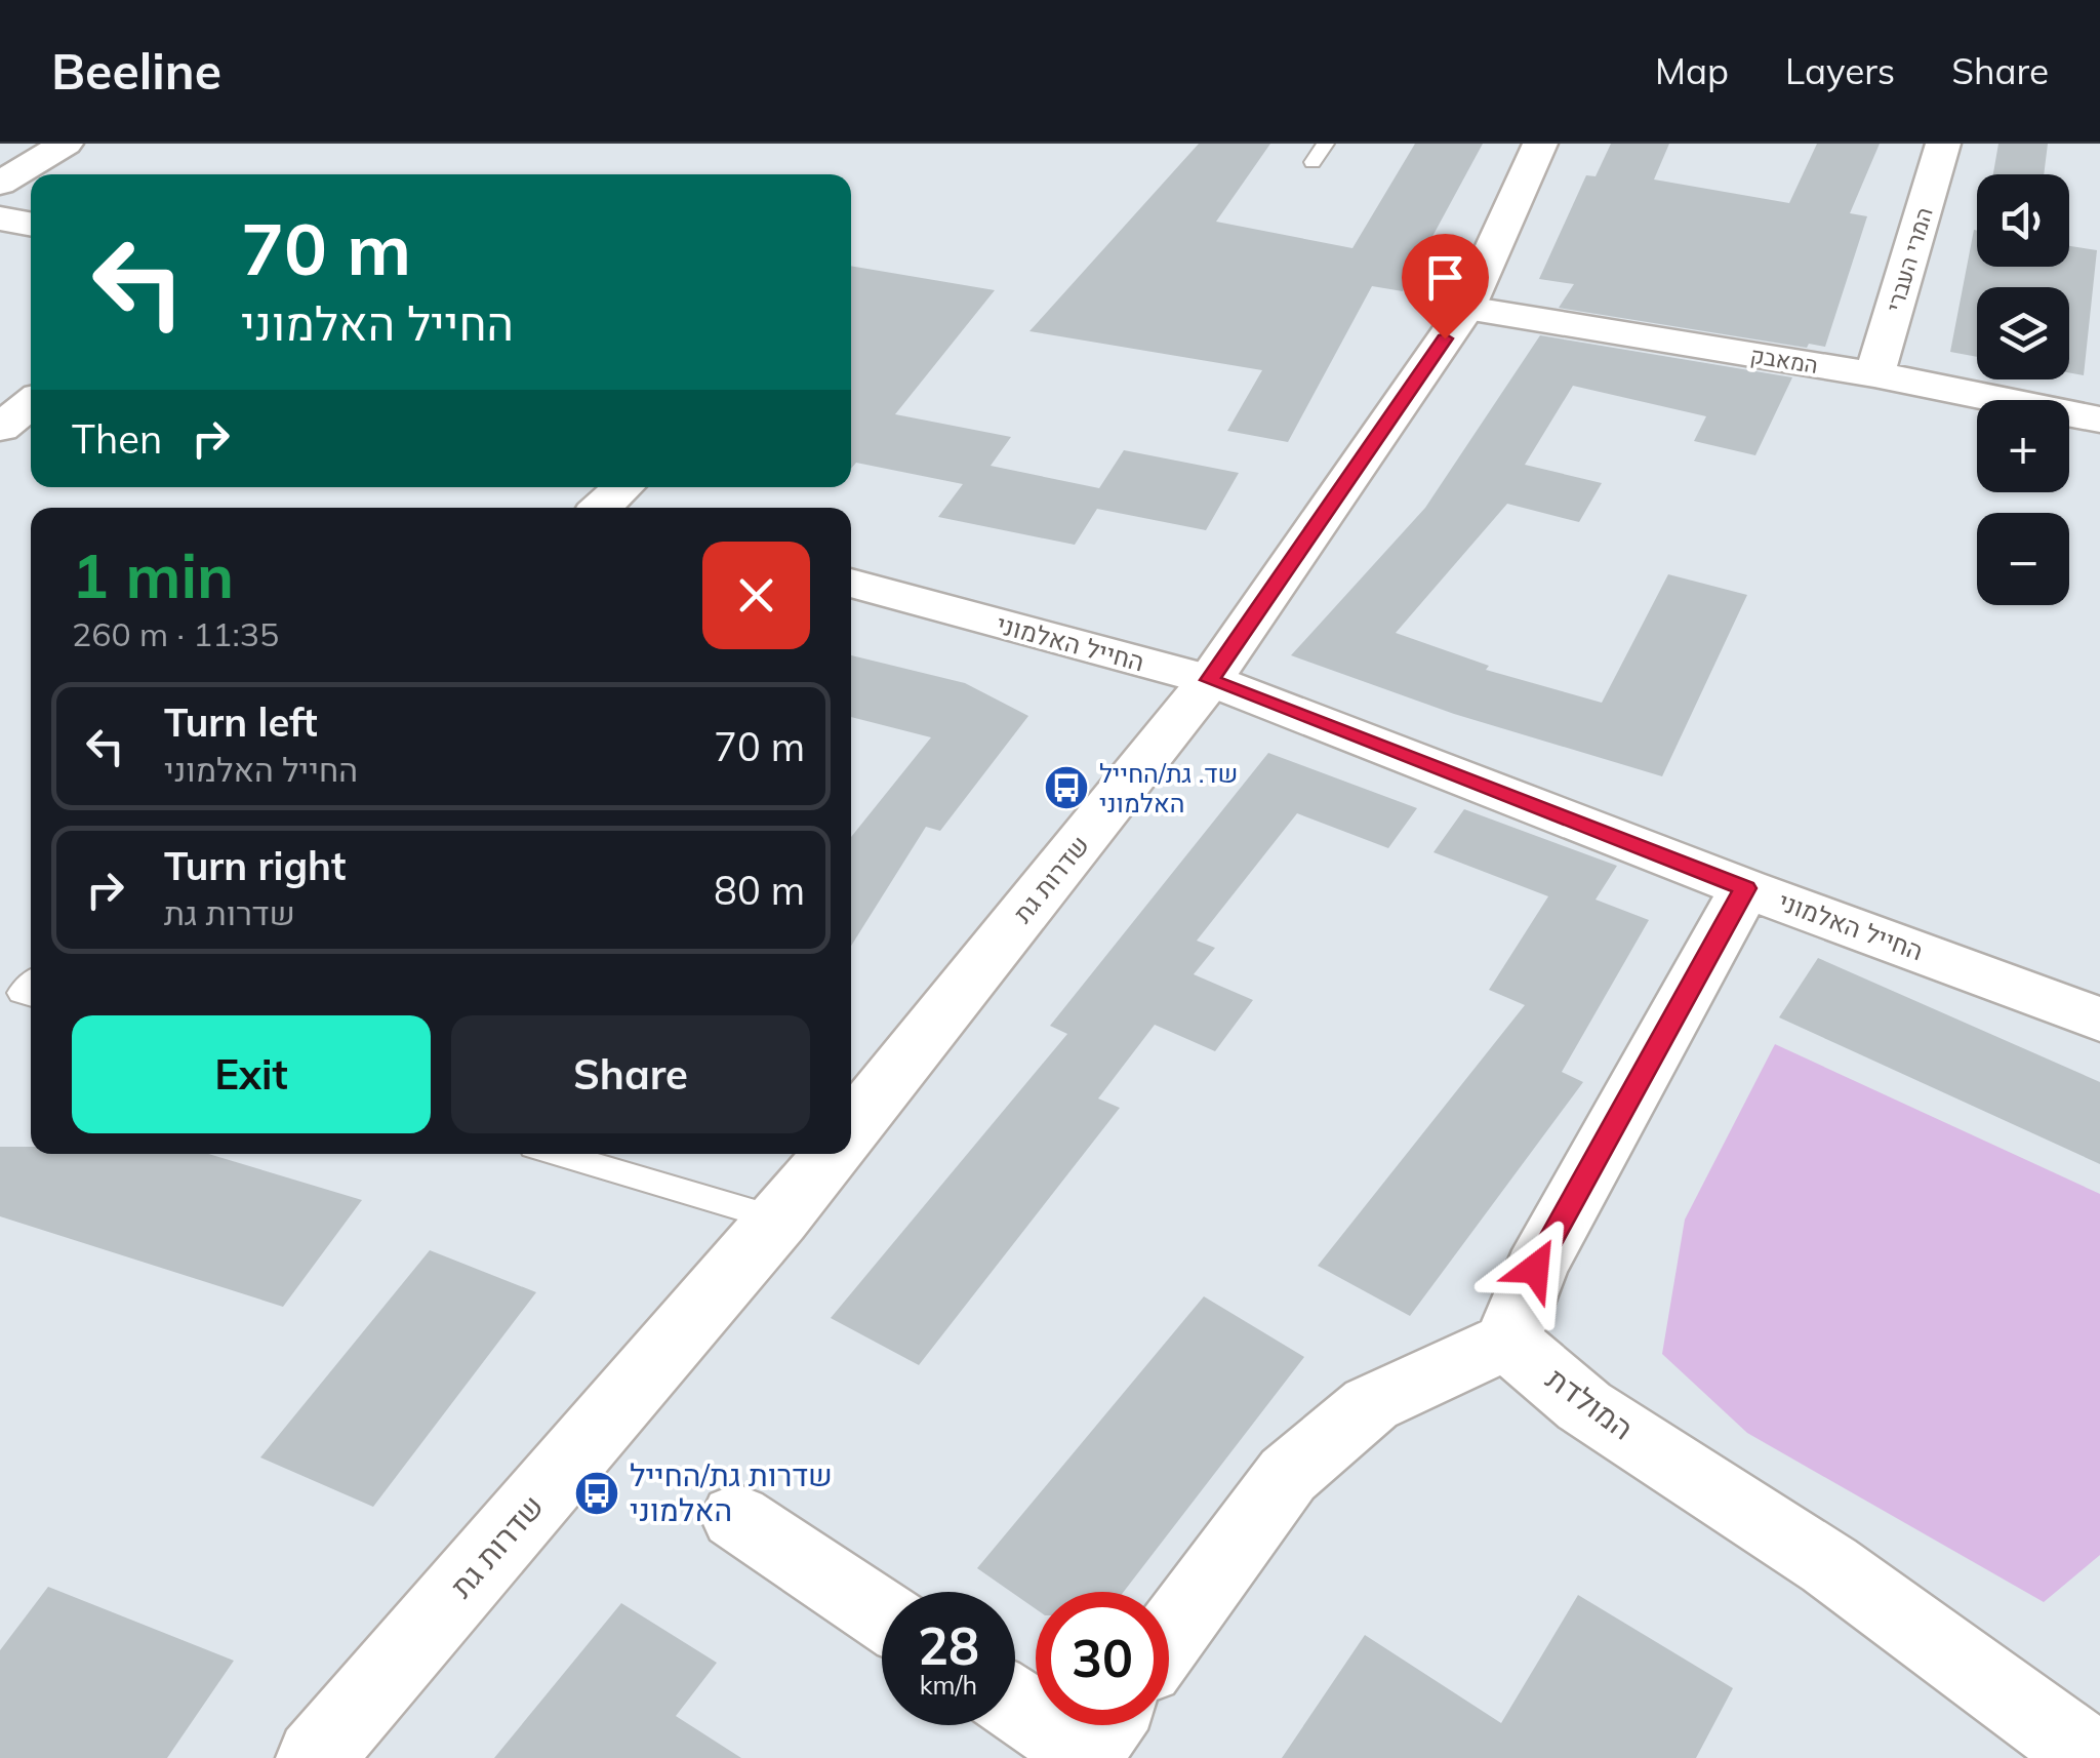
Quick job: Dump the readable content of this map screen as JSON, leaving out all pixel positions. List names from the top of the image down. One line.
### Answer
{"streets":{"street":["המרי העברי","המאבק","החייל האלמוני","שדרות גת","המולדת"]},"crossings":[["המרי העברי","המאבק"],["המאבק","שדרות גת"],["החייל האלמוני","שדרות גת"]],"places":{"bus stop":["שד. גת/החייל האלמוני","שדרות גת/החייל האלמוני"]},"page":{"header":"Beeline","nav":["Map","Layers","Share"],"map_buttons":["+","−"],"turn":["70 m","החייל האלמוני"],"then":"Then","heading":["1 min","260 m · 11:35"],"list":[{"name":"Turn left","note":"החייל האלמוני","value":"70 m"},{"name":"Turn right","note":"שדרות גת","value":"80 m"}],"buttons":["Exit","Share"],"speed":"28 km/h","limit":"30"}}
